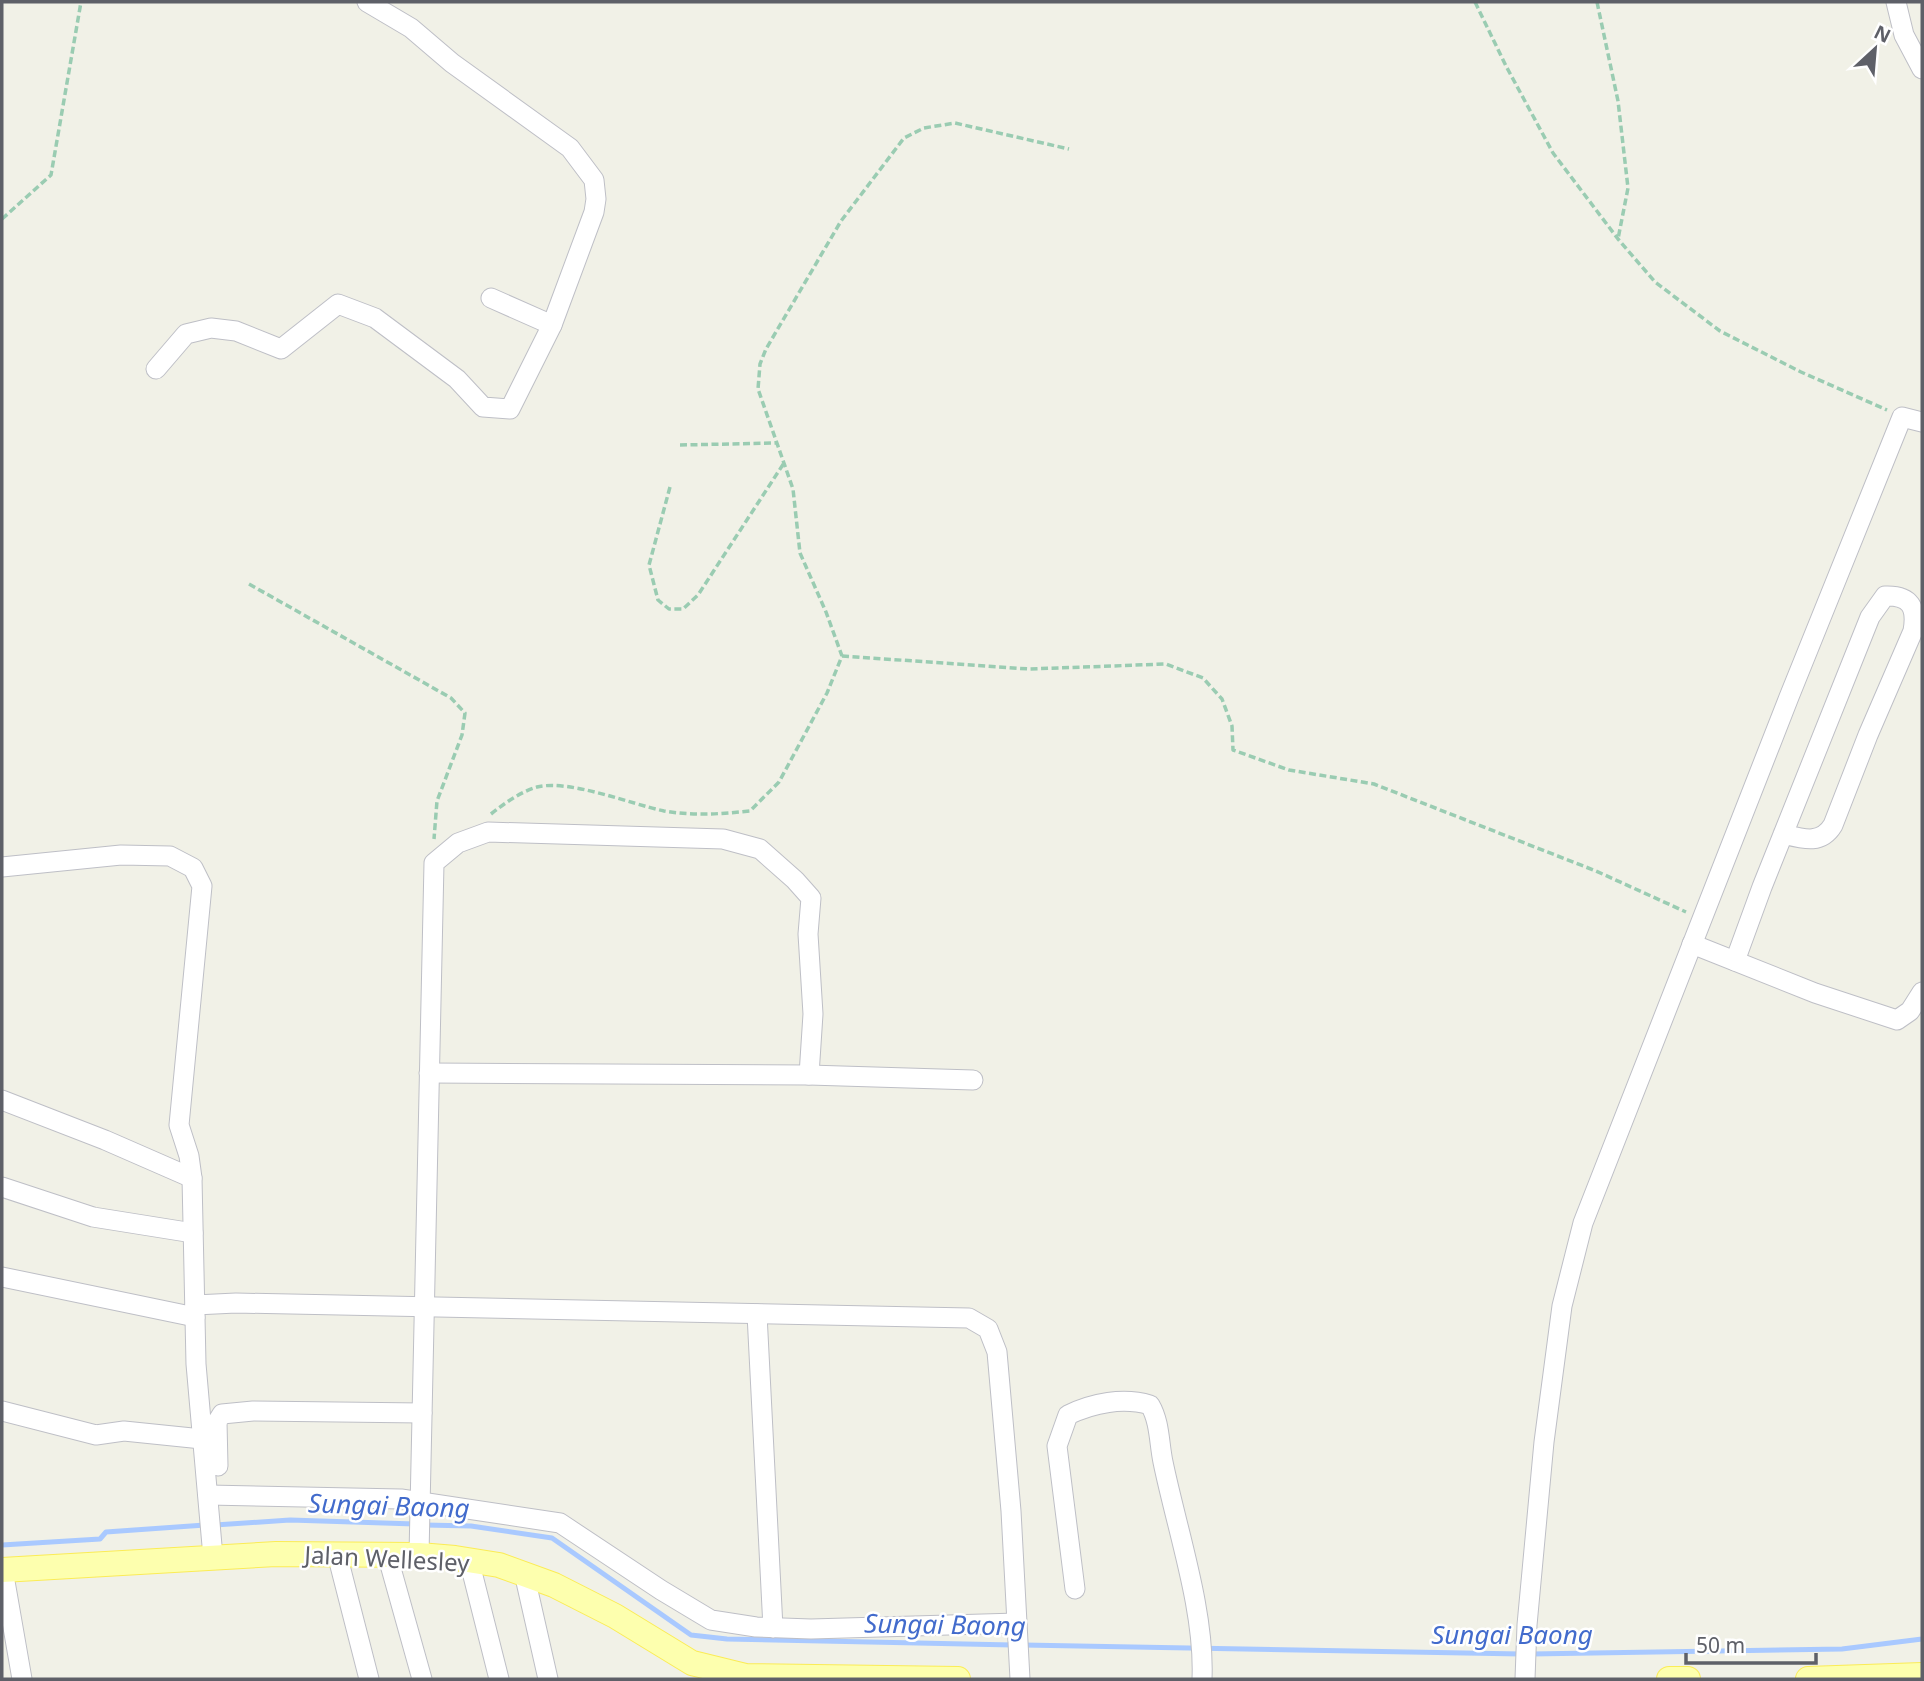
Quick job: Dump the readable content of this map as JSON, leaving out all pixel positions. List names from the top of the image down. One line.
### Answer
{"streets":{"main road":["Jalan Wellesley"]},"water":["Sungai Baong"],"scale_bar":"50 m","north":"top right"}
